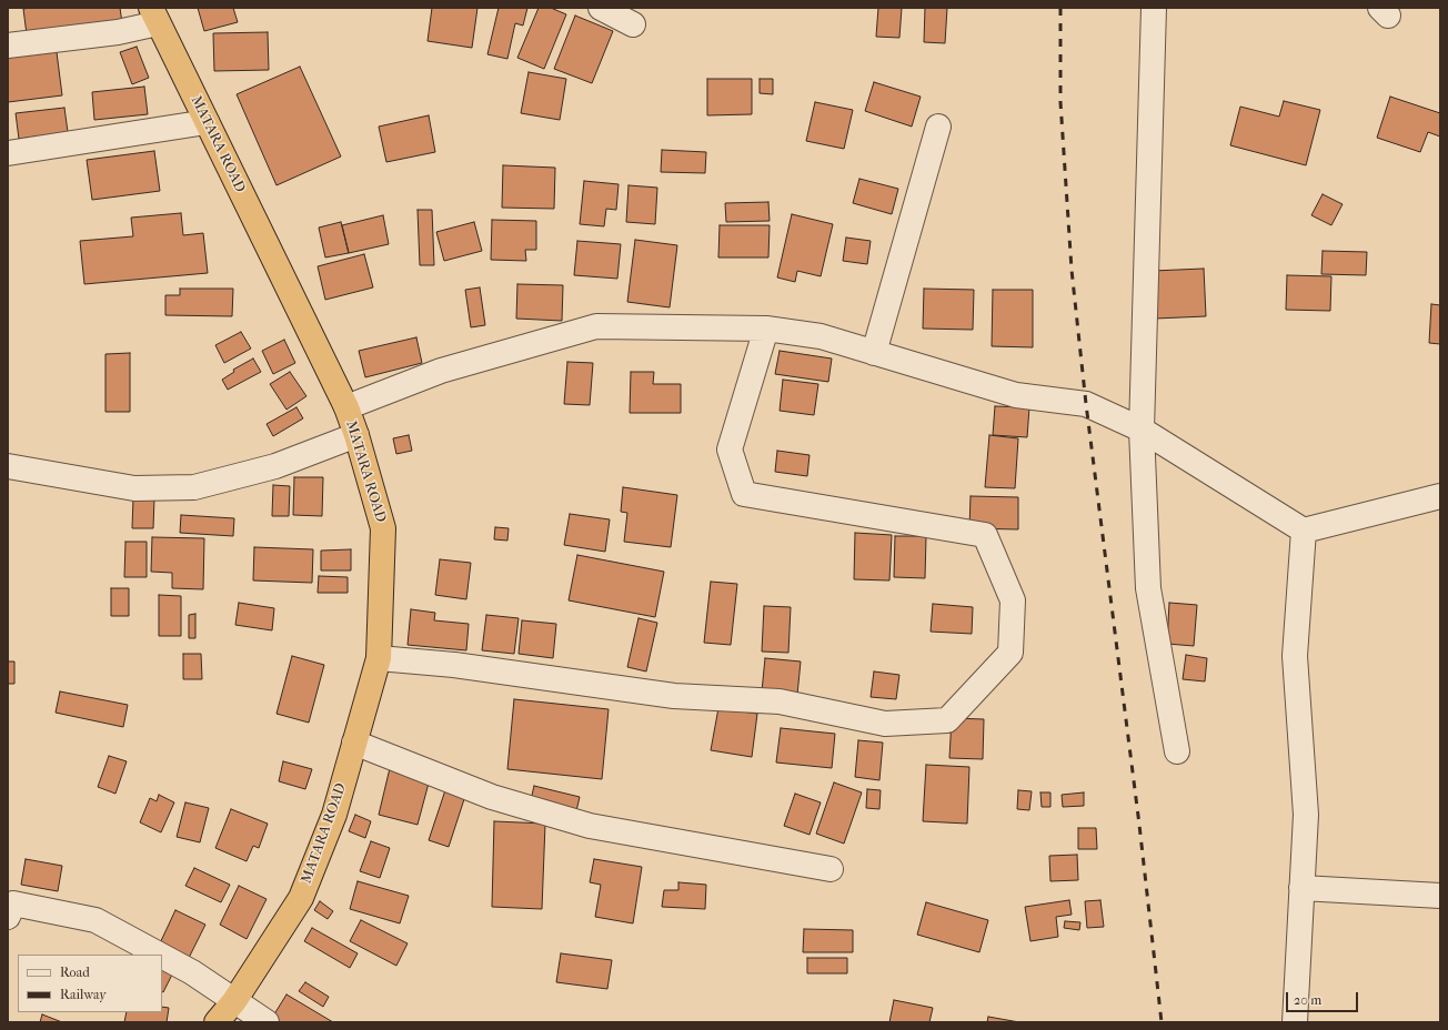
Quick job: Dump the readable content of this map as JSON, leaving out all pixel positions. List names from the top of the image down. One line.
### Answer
{"streets":{"highway":["MATARA ROAD"]},"legend":["Road","Railway"],"scale_bar":"20 m"}
